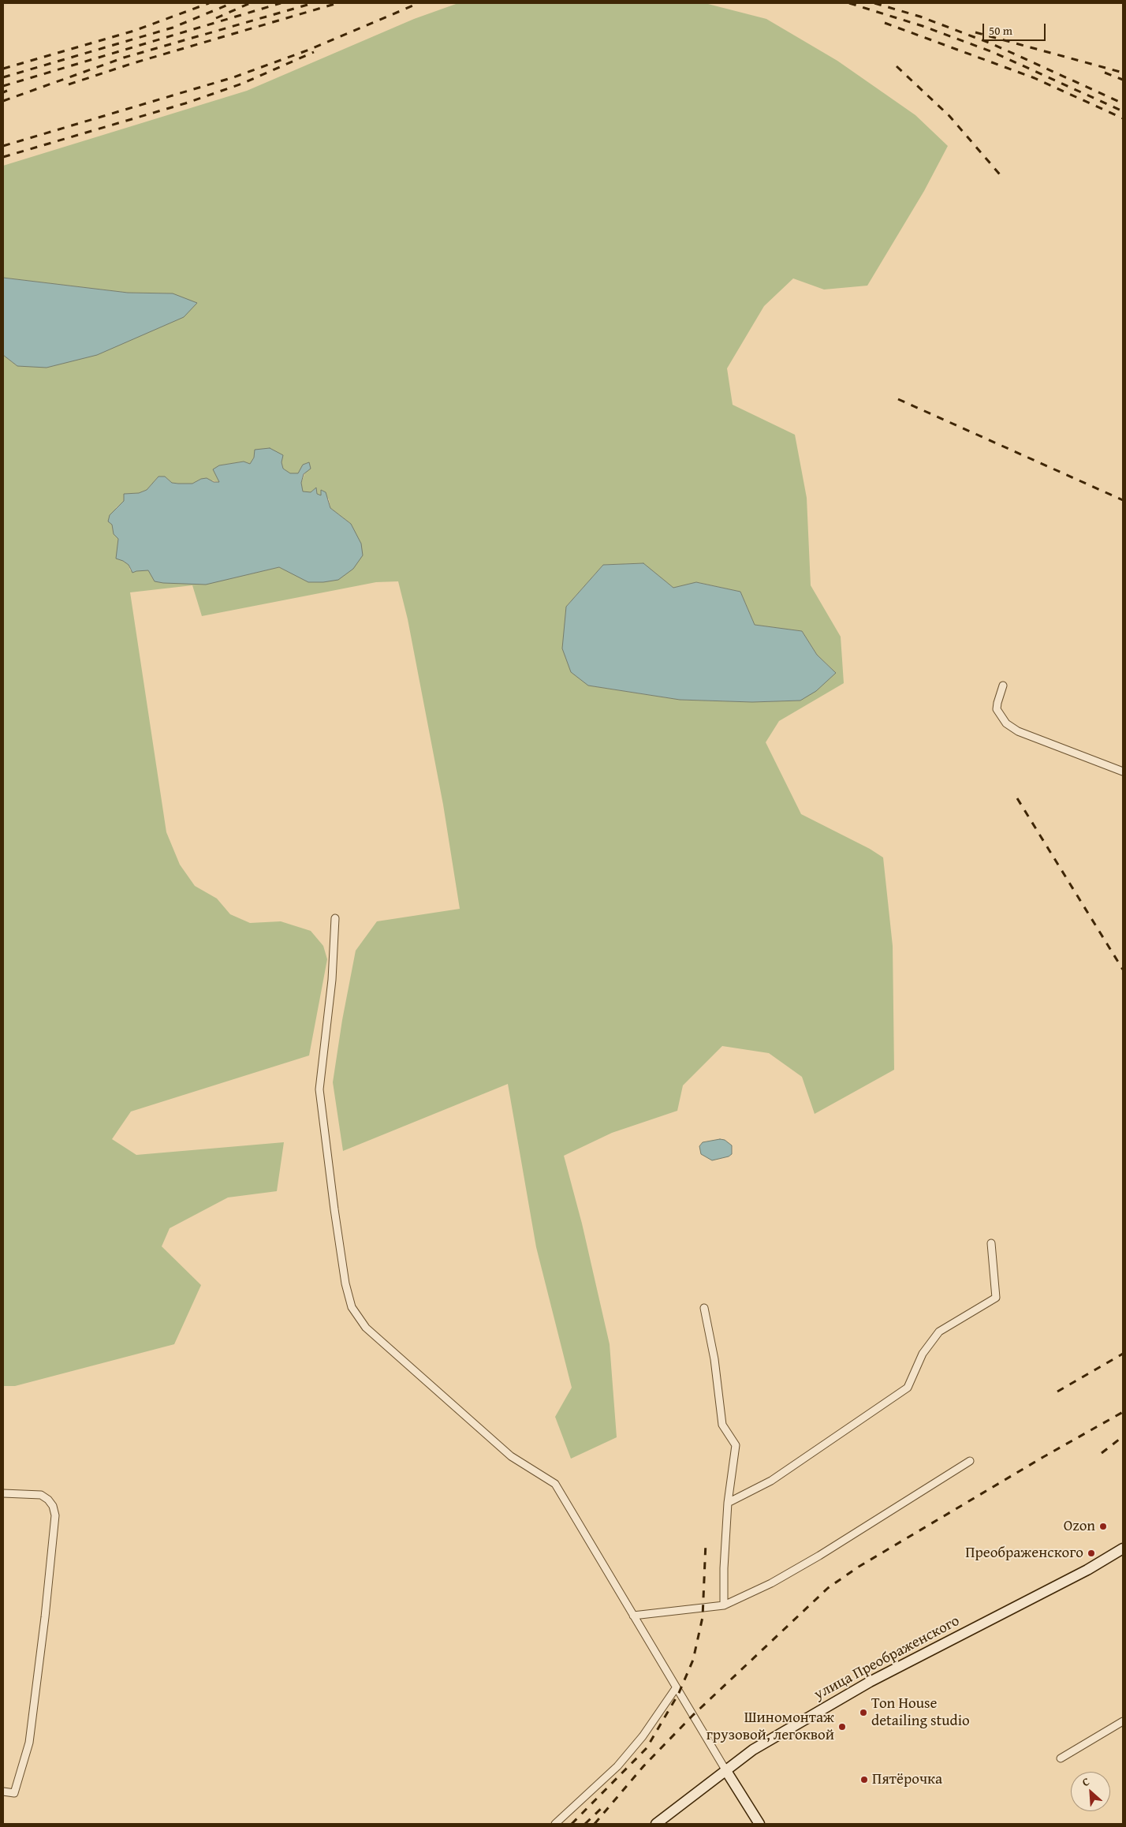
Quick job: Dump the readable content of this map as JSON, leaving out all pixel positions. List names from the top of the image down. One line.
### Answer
{"streets":{"street":["улица Преображенского"]},"places":["Ozon","Преображенского","Ton House detailing studio","Шиномонтаж грузовой, легоквой","Пятёрочка"],"scale_bar":"50 m","north":"top left"}
